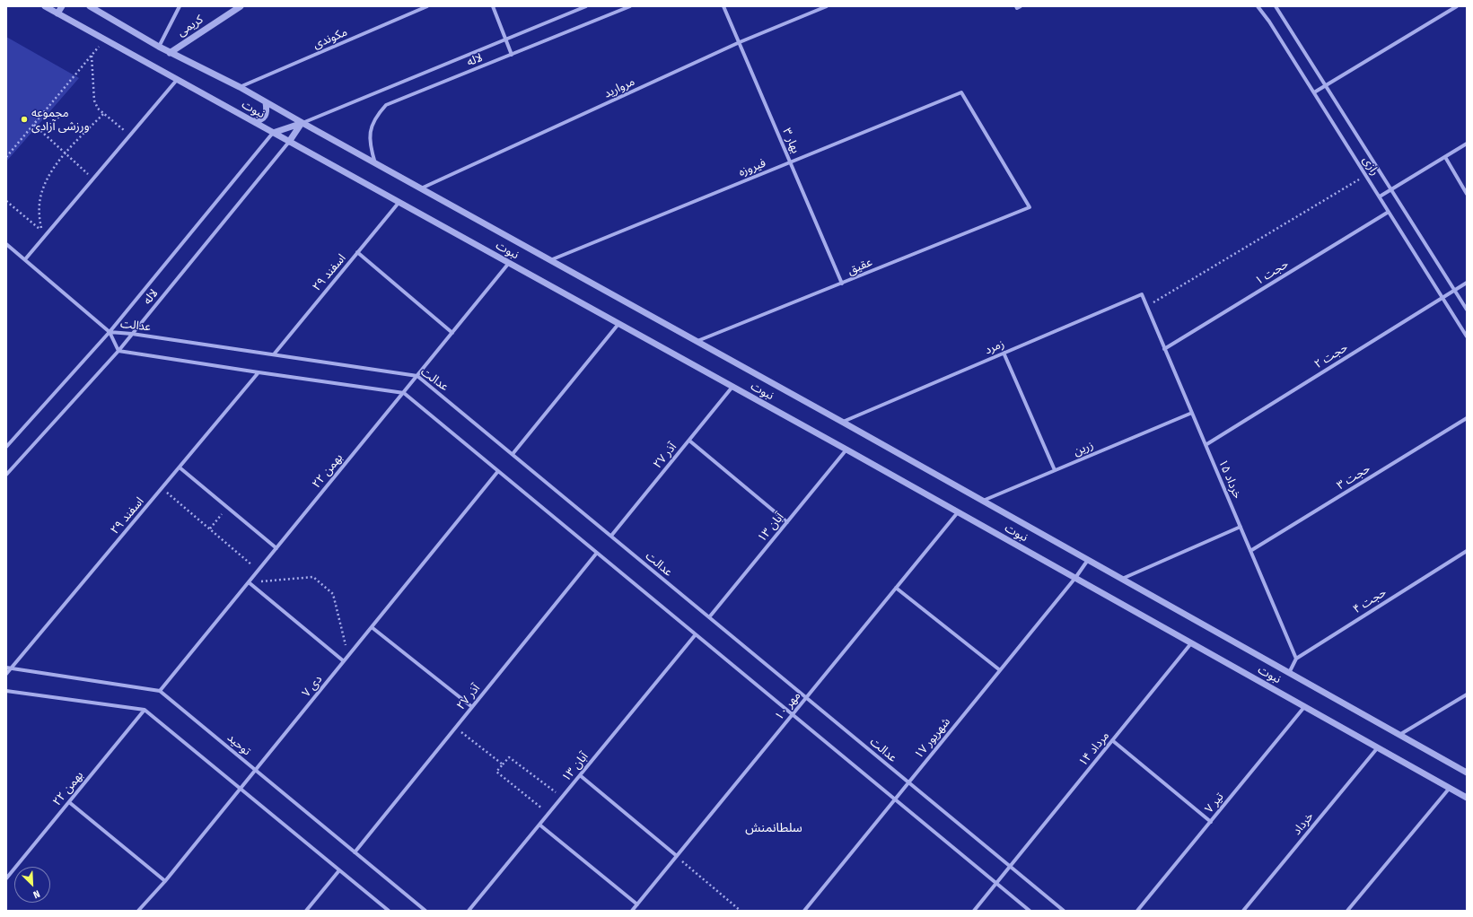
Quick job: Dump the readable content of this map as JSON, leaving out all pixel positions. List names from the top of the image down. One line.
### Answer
{"streets":{"street":["کریمی","مکوندی","لاله","مروارید","نبوت","بهار ۳","رازی","فیروزه","عقیق","۲۹ اسفند","حجت ۱","عدالت","زمرد","حجت ۲","زرین","۲۷ آذر","۲۲ بهمن","حجت ۳","۱۵ خرداد","۱۳ آبان","حجت ۴","۷ دی","۱۰ مهر","۱۷ شهریور","توحید","۱۴ مرداد","۷ تیر","خرداد"]},"crossings":[["کریمی","نبوت"],["مکوندی","نبوت"],["لاله","نبوت"],["لاله","عدالت"],["مروارید","نبوت"],["مروارید","بهار ۳"],["نبوت","فیروزه"],["نبوت","عقیق"],["نبوت","۲۹ اسفند"],["نبوت","زمرد"],["نبوت","زرین"],["نبوت","۲۷ آذر"],["نبوت","۲۲ بهمن"],["نبوت","۱۳ آبان"],["نبوت","۱۰ مهر"],["نبوت","۱۷ شهریور"],["نبوت","۱۴ مرداد"],["نبوت","۷ تیر"],["نبوت","خرداد"],["بهار ۳","فیروزه"],["بهار ۳","عقیق"],["رازی","حجت ۱"],["رازی","حجت ۲"],["فیروزه","عقیق"],["۲۹ اسفند","عدالت"],["حجت ۱","۱۵ خرداد"],["عدالت","۲۷ آذر"],["عدالت","۲۲ بهمن"],["عدالت","۱۳ آبان"],["عدالت","۱۰ مهر"],["عدالت","۱۷ شهریور"],["عدالت","۱۴ مرداد"],["زمرد","۱۵ خرداد"],["حجت ۲","۱۵ خرداد"],["زرین","۱۵ خرداد"],["۲۷ آذر","توحید"],["۲۲ بهمن","توحید"],["حجت ۳","۱۵ خرداد"],["۱۵ خرداد","حجت ۴"],["۷ دی","توحید"]],"districts":["سلطانمنش"],"places":["مجموعه ورزشی آزادی"],"north":"bottom right"}
